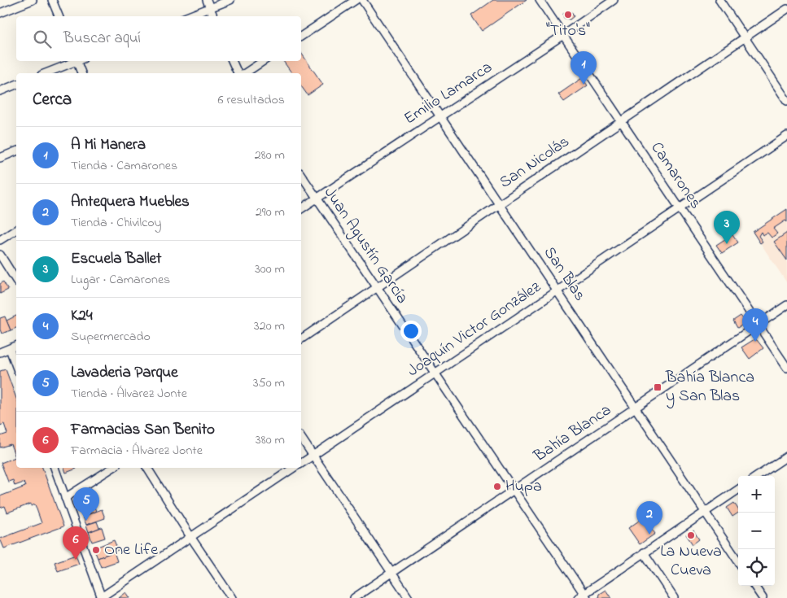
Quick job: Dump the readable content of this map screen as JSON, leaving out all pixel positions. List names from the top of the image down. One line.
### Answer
{"streets":{"street":["Emilio Lamarca","San Nicolás","Camarones","Juan Agustín García","San Blas","Joaquín Victor González","Bahía Blanca"]},"crossings":[["Emilio Lamarca","Camarones"],["Emilio Lamarca","Juan Agustín García"],["Emilio Lamarca","San Blas"],["San Nicolás","Camarones"],["San Nicolás","Juan Agustín García"],["San Nicolás","San Blas"],["Camarones","Joaquín Victor González"],["Camarones","Bahía Blanca"],["Juan Agustín García","Joaquín Victor González"],["Juan Agustín García","Bahía Blanca"],["San Blas","Joaquín Victor González"],["San Blas","Bahía Blanca"]],"places":{"other":["\"Tito's\"","Hupa","La Nueva Cueva","One Life"],"transit":["Bahía Blanca y San Blas"]},"page":{"search":"Buscar aquí","pins":["1","3","4","5","2","6"],"heading":["Cerca","6 resultados"],"list":[{"mark":"1","name":"A Mi Manera","note":"Tienda · Camarones","value":"280 m"},{"mark":"2","name":"Antequera Muebles","note":"Tienda · Chivilcoy","value":"290 m"},{"mark":"3","name":"Escuela Ballet","note":"Lugar · Camarones","value":"300 m"},{"mark":"4","name":"K24","note":"Supermercado","value":"320 m"},{"mark":"5","name":"Lavaderia Parque","note":"Tienda · Álvarez Jonte","value":"350 m"},{"mark":"6","name":"Farmacias San Benito","note":"Farmacia · Álvarez Jonte","value":"380 m"}],"map_buttons":["+","−"]}}
